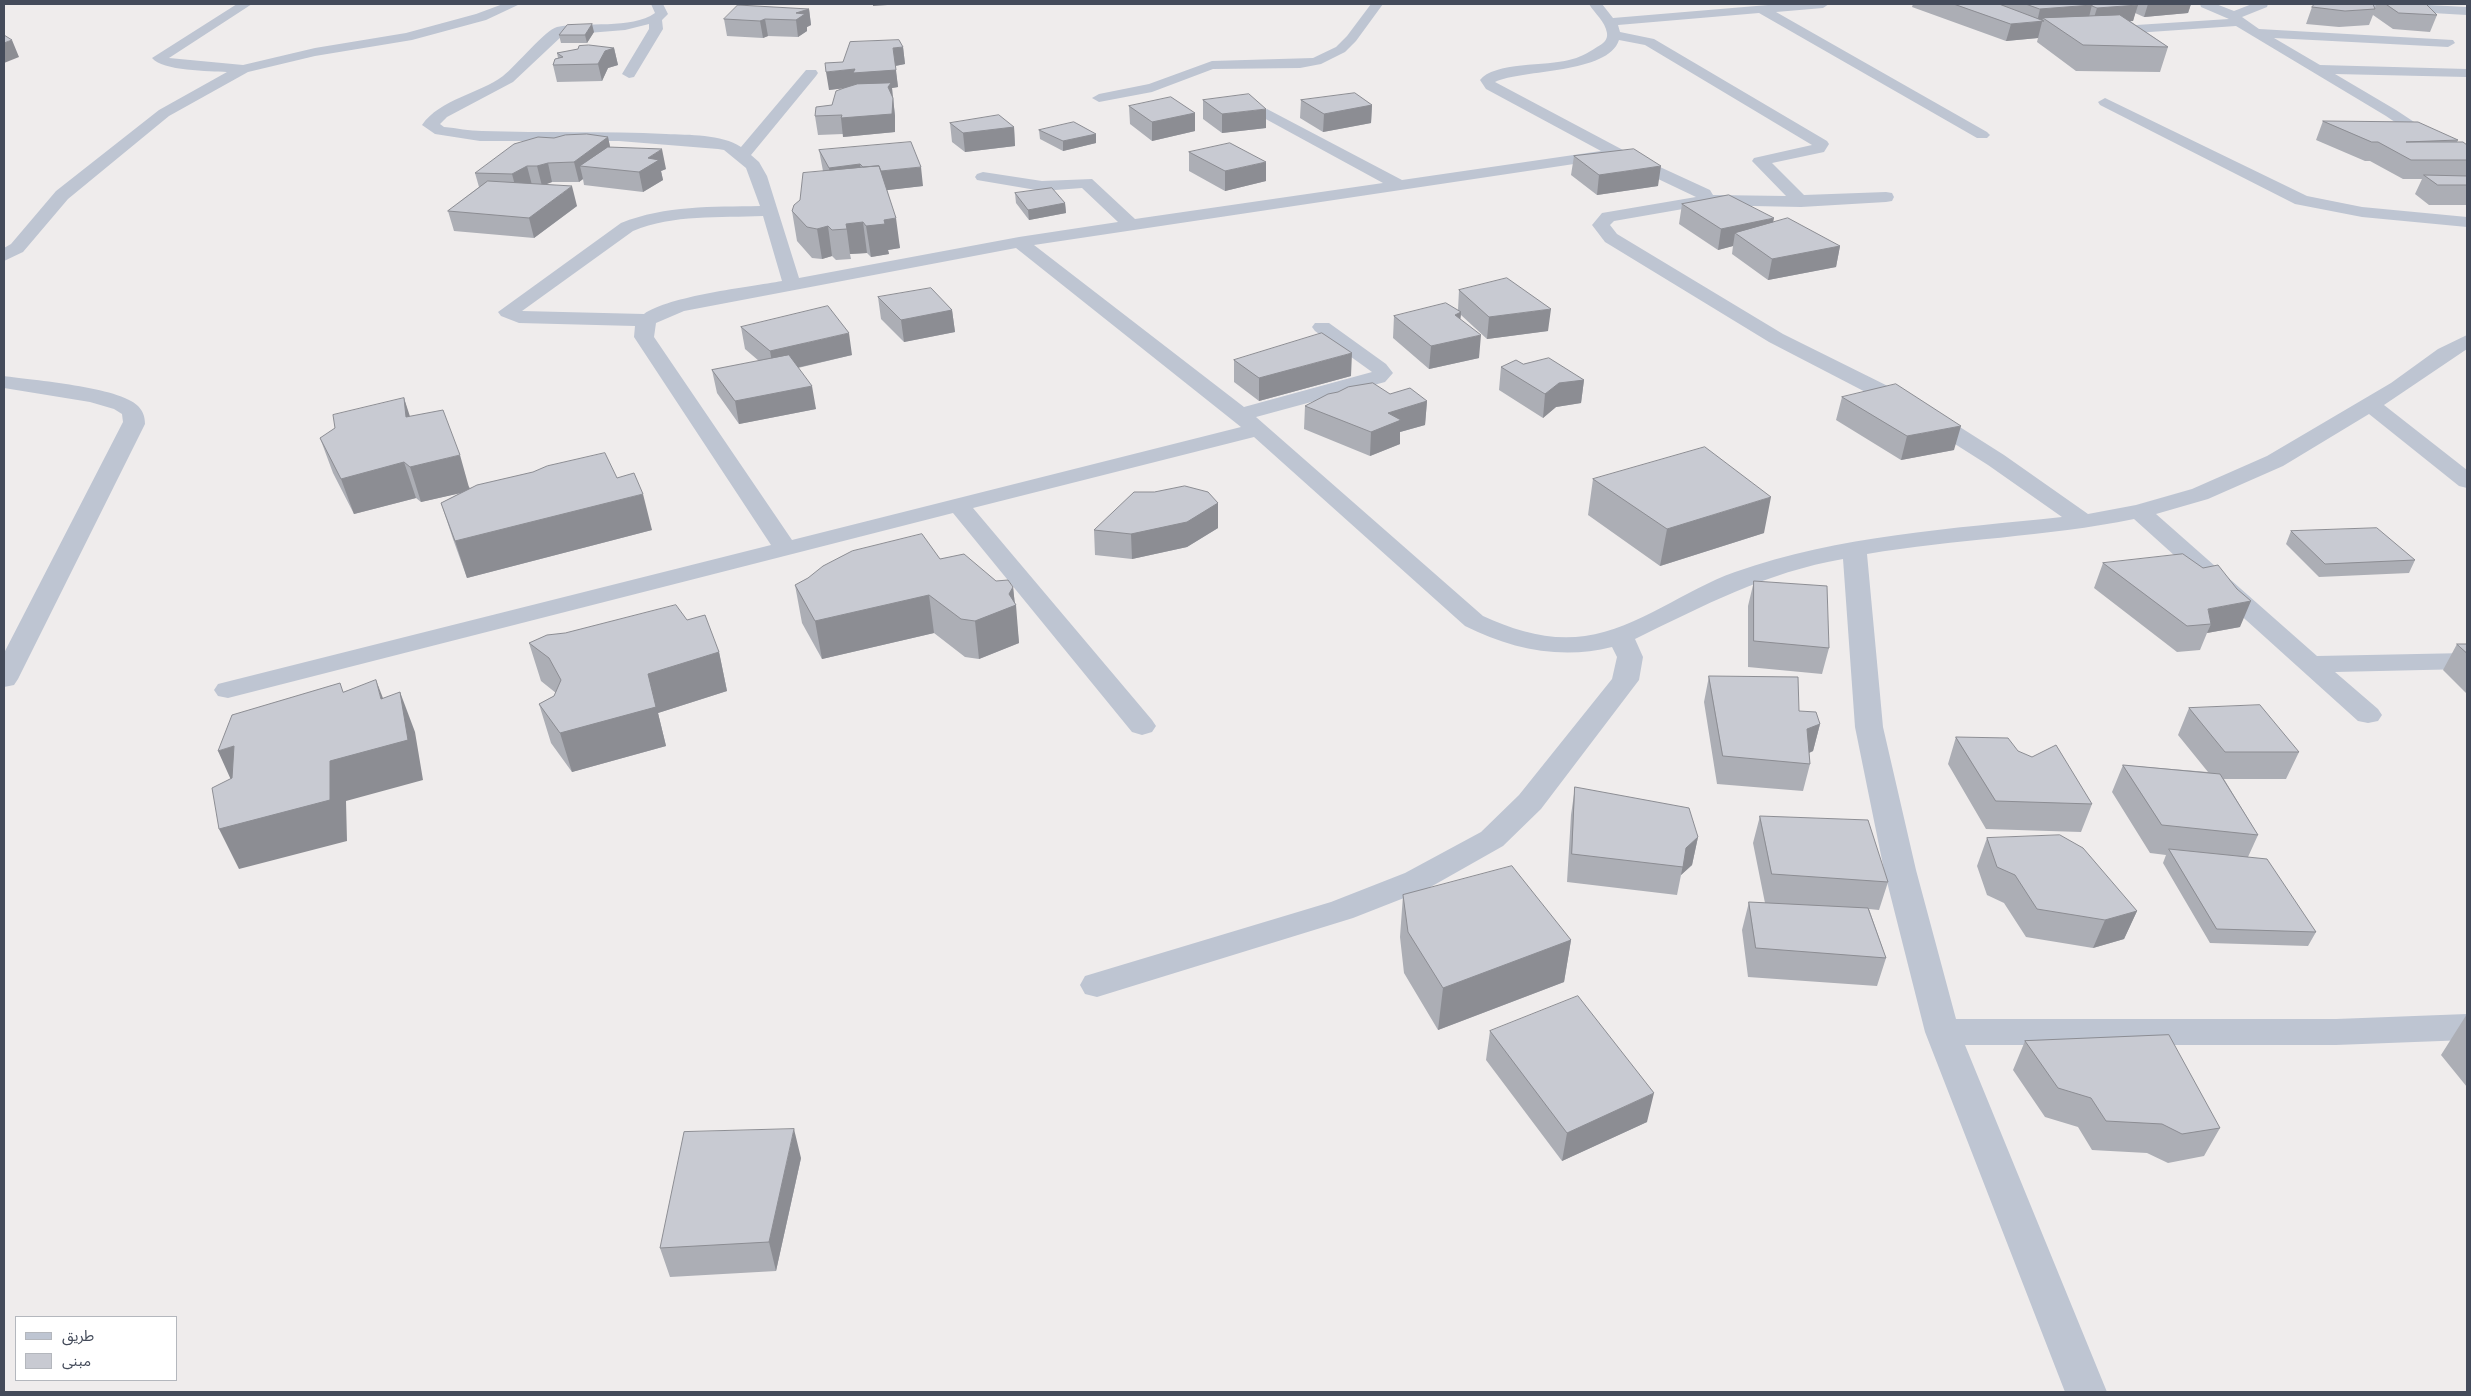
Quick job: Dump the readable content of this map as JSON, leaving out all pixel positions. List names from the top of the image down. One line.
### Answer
{"legend":["طريق","مبنى"]}
